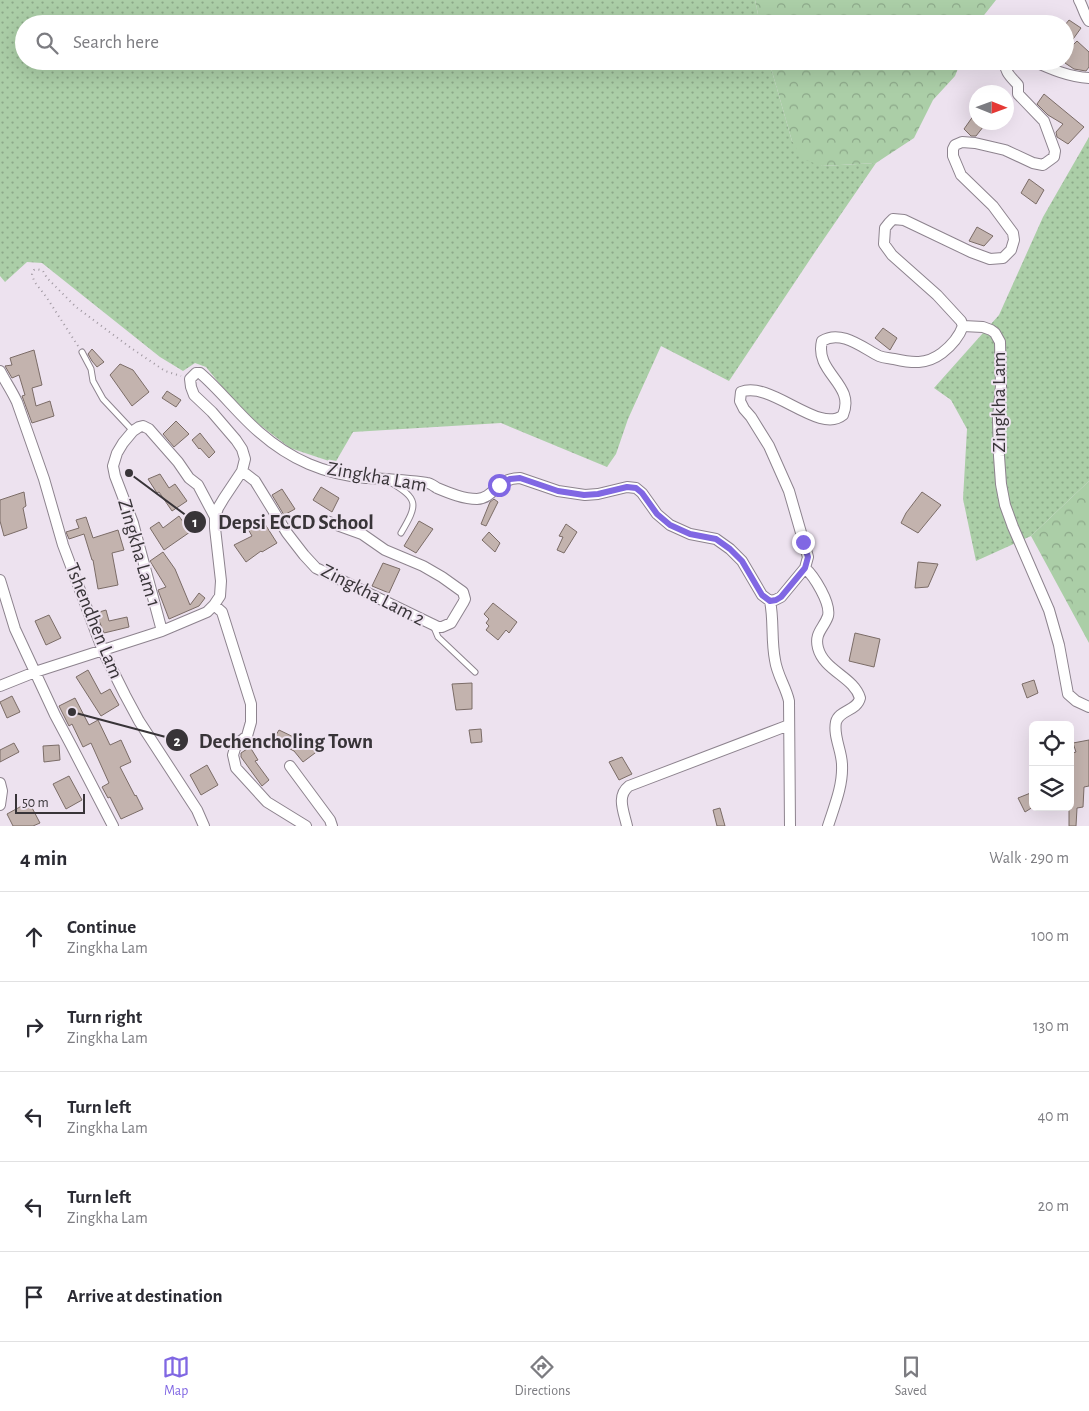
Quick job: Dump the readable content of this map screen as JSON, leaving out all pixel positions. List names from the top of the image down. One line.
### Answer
{"streets":{"street":["Zingkha Lam","Zingkha Lam 1","Zingkha Lam 2","Tshendhen Lam"]},"places":["Depsi ECCD School","Dechencholing Town"],"scale_bar":"50 m","north":"right","page":{"search":"Search here","scale":"50 m","heading":["4 min","Walk · 290 m"],"list":[["Continue","Zingkha Lam","100 m"],["Turn right","Zingkha Lam","130 m"],["Turn left","Zingkha Lam","40 m"],["Turn left","Zingkha Lam","20 m"],"Arrive at destination"],"nav":["Map","Directions","Saved"]}}
